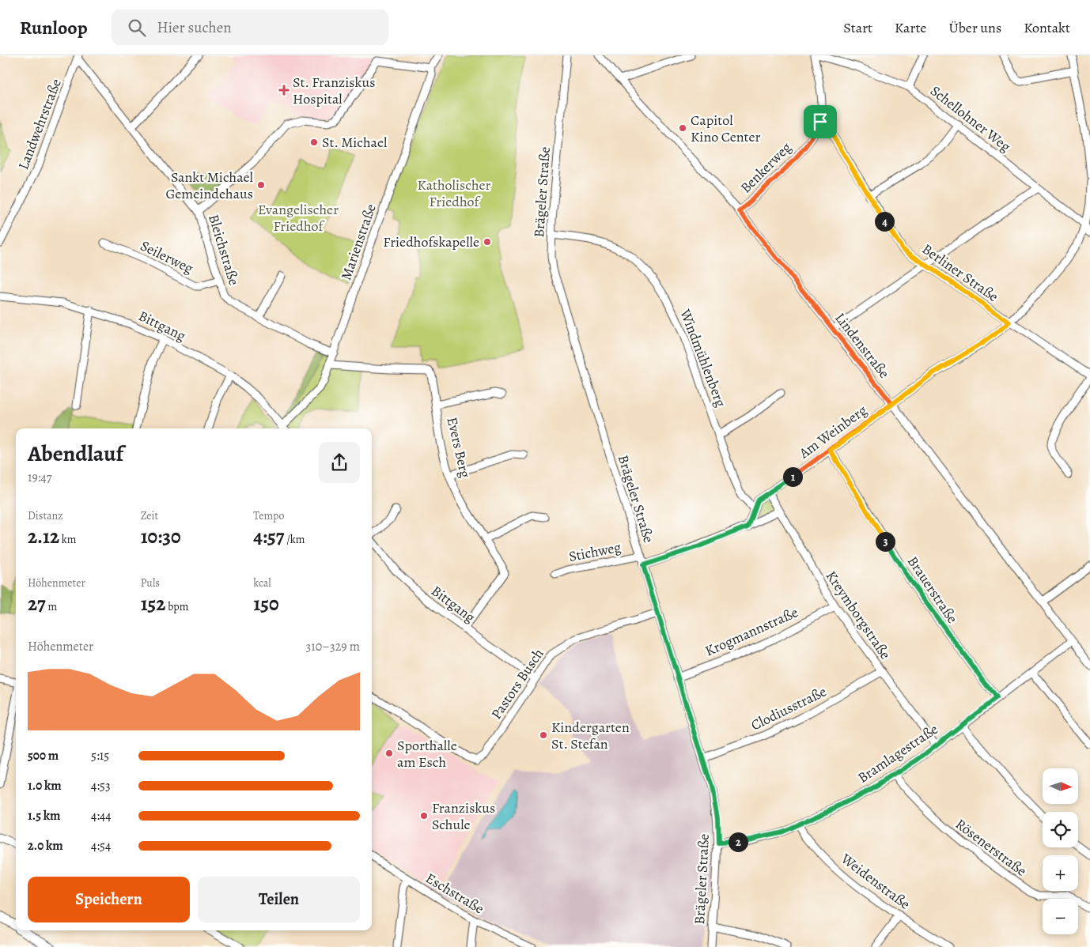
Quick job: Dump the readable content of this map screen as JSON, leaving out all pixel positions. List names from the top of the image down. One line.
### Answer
{"streets":{"street":["Schellohner Weg","Landwehrstraße","Benkerweg","Brägeler Straße","Marienstraße","Bleichstraße","Seilerweg","Berliner Straße","Bittgang","Lindenstraße","Windmühlenberg","Am Weinberg","Evers Berg","Stichweg","Brauerstraße","Kreymborgstraße","Krogmannstraße","Pastors Busch","Clodiusstraße","Bramlagestraße","Rösenerstraße","Weidenstraße","Eschstraße"]},"crossings":[["Schellohner Weg","Am Weinberg"],["Landwehrstraße","Bleichstraße"],["Benkerweg","Berliner Straße"],["Benkerweg","Lindenstraße"],["Brägeler Straße","Windmühlenberg"],["Brägeler Straße","Stichweg"],["Brägeler Straße","Krogmannstraße"],["Brägeler Straße","Pastors Busch"],["Brägeler Straße","Clodiusstraße"],["Brägeler Straße","Bramlagestraße"],["Marienstraße","Bleichstraße"],["Marienstraße","Evers Berg"],["Bleichstraße","Seilerweg"],["Berliner Straße","Am Weinberg"],["Bittgang","Evers Berg"],["Bittgang","Pastors Busch"],["Lindenstraße","Am Weinberg"],["Lindenstraße","Bramlagestraße"],["Windmühlenberg","Am Weinberg"],["Am Weinberg","Brauerstraße"],["Am Weinberg","Kreymborgstraße"],["Brauerstraße","Bramlagestraße"],["Kreymborgstraße","Krogmannstraße"],["Kreymborgstraße","Clodiusstraße"],["Kreymborgstraße","Bramlagestraße"],["Bramlagestraße","Rösenerstraße"],["Bramlagestraße","Weidenstraße"]],"parks":["Katholischer Friedhof","Evangelischer Friedhof"],"places":{"health":["St. Franziskus Hospital"],"other":["Capitol Kino Center","St. Michael","Sankt Michael Gemeindehaus","Friedhofskapelle","Kindergarten St. Stefan","Sporthalle am Esch","Franziskus Schule"]},"north":"right","page":{"header":"Runloop","search":"Hier suchen","nav":["Start","Karte","Über uns","Kontakt"],"pins":["4","1","3","2"],"heading":["Abendlauf","19:47"],"stats":[["Distanz","2.12 km"],["Zeit","10:30"],["Tempo","4:57 /km"],["Höhenmeter","27 m"],["Puls","152 bpm"],["kcal","150"]],"chart":["Höhenmeter","310–329 m"],"list":[{"name":"500 m","note":"5:15"},{"name":"1.0 km","note":"4:53"},{"name":"1.5 km","note":"4:44"},{"name":"2.0 km","note":"4:54"}],"map_buttons":["+","−"],"buttons":["Speichern","Teilen"]}}
